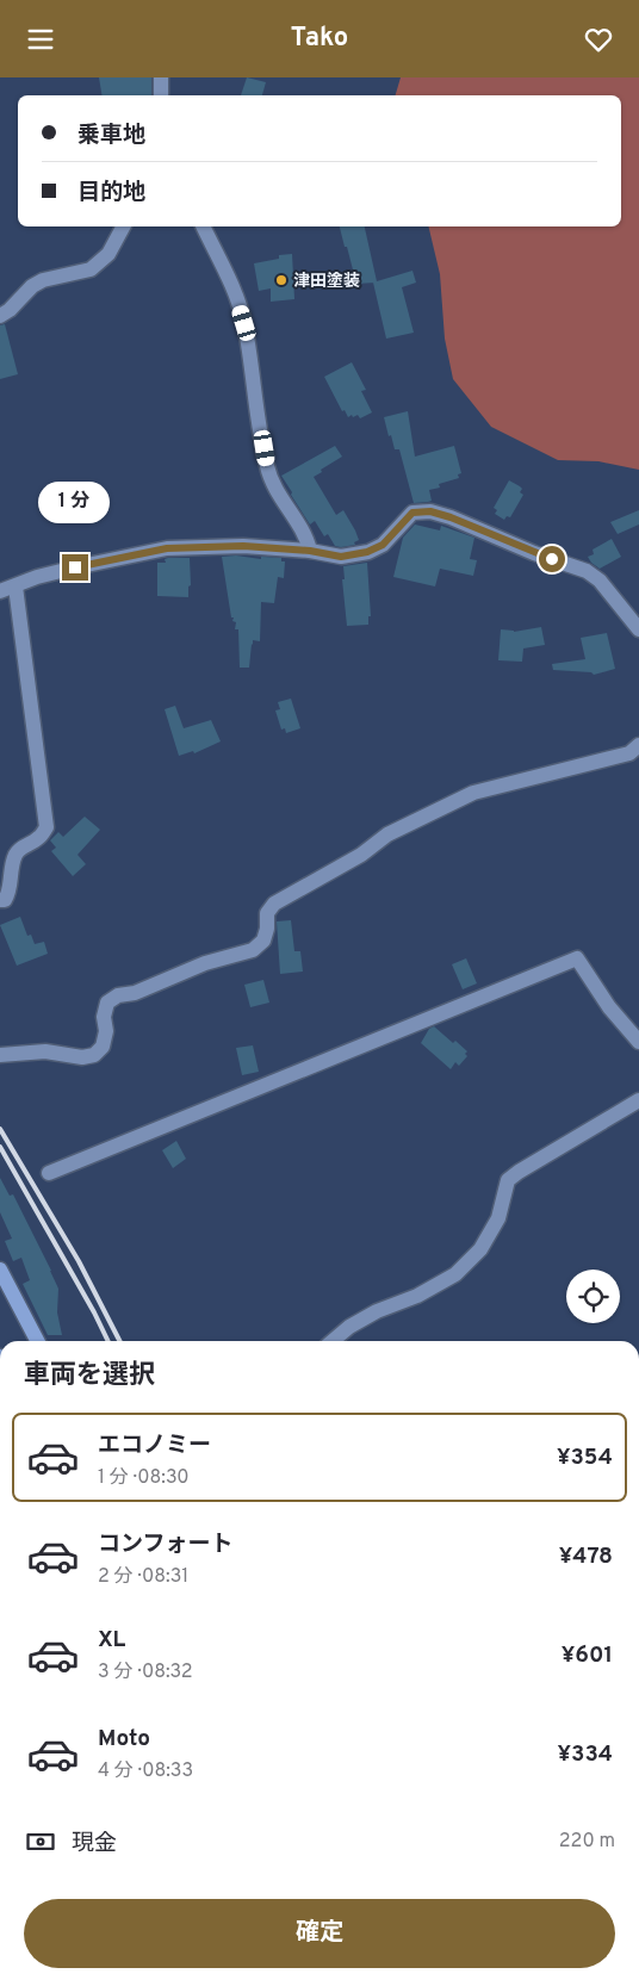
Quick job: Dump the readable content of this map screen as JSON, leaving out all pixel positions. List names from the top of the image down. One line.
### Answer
{"places":["津田塗装"],"page":{"header":"Tako","banner":["乗車地","目的地"],"bubble":"1 分","heading":"車両を選択","list":[{"name":"エコノミー","note":"1 分 · 08:30","value":"¥354"},{"name":"コンフォート","note":"2 分 · 08:31","value":"¥478"},{"name":"XL","note":"3 分 · 08:32","value":"¥601"},{"name":"Moto","note":"4 分 · 08:33","value":"¥334"}],"pay":["現金","220 m"],"buttons":"確定"}}
